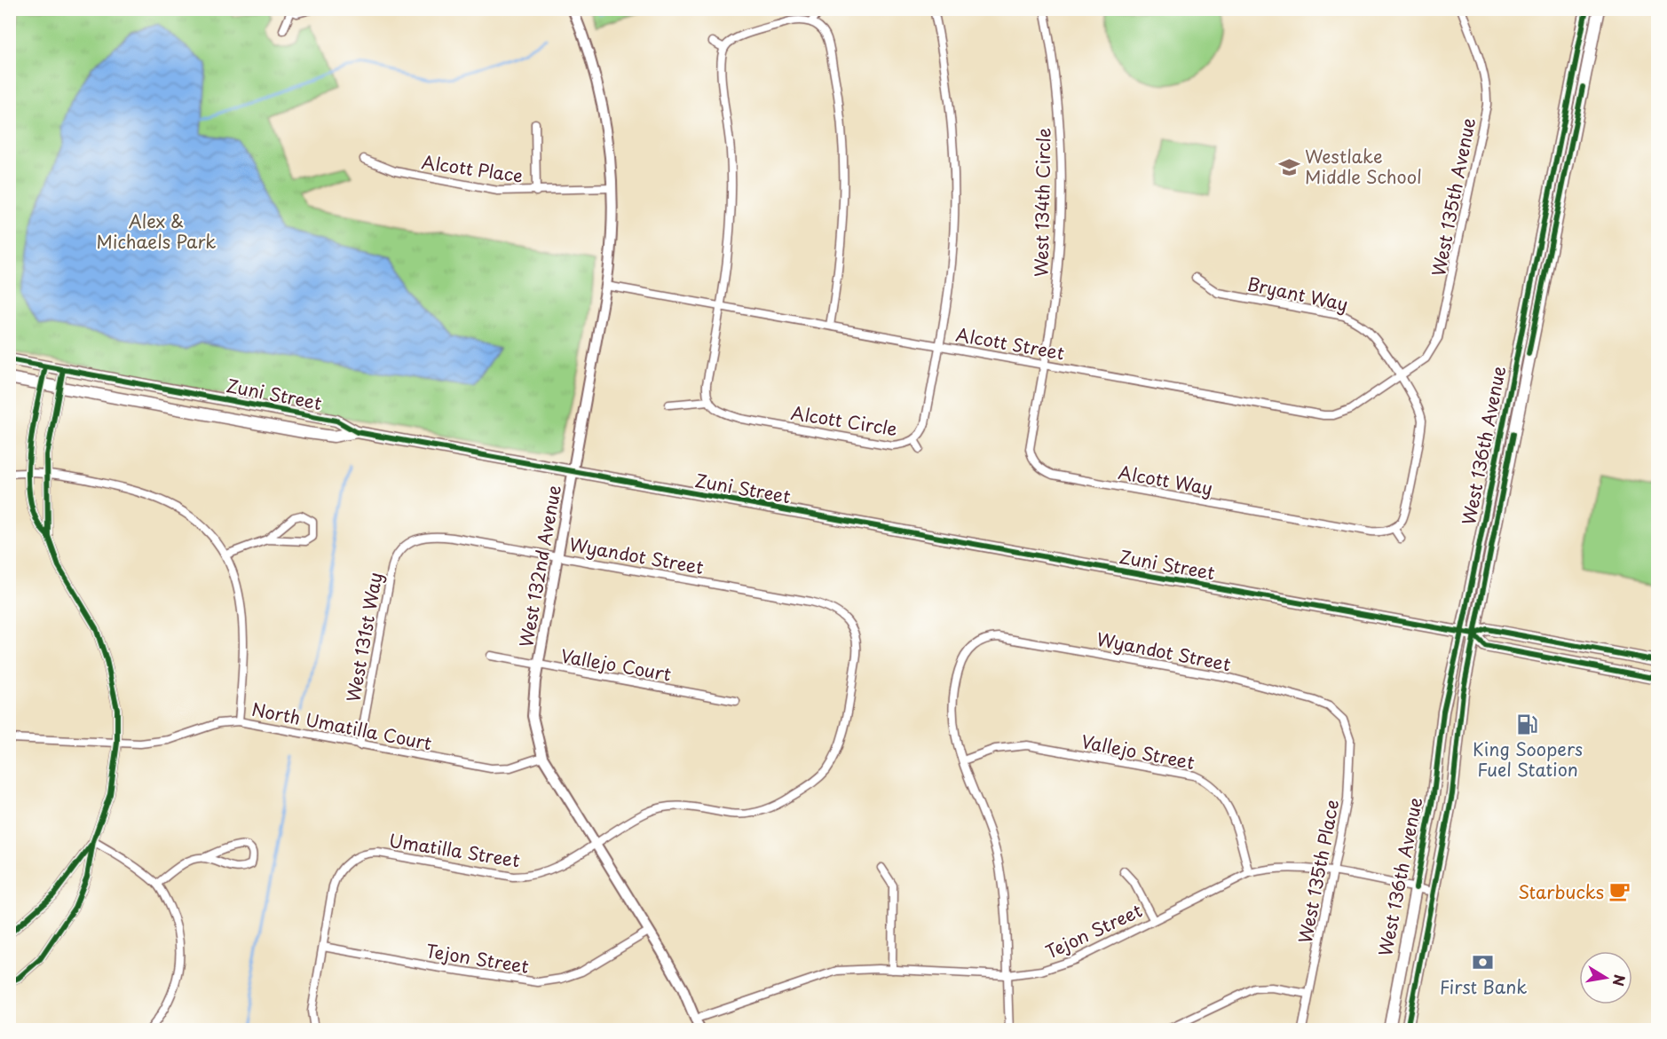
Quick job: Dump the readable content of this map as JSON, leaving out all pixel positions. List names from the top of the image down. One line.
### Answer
{"streets":{"main road":["Zuni Street","West 136th Avenue"],"street":["Alcott Place","West 135th Avenue","West 134th Circle","Bryant Way","Alcott Street","Alcott Circle","Alcott Way","Wyandot Street","West 132nd Avenue","West 131st Way","Vallejo Court","North Umatilla Court","Vallejo Street","Umatilla Street","West 135th Place","Tejon Street"]},"crossings":[["Alcott Place","West 132nd Avenue"],["West 135th Avenue","Bryant Way"],["West 135th Avenue","Alcott Street"],["West 134th Circle","Alcott Street"],["Bryant Way","Alcott Street"],["Bryant Way","Alcott Way"],["Alcott Street","Alcott Circle"],["Alcott Street","West 132nd Avenue"],["Zuni Street","West 136th Avenue"],["Zuni Street","West 132nd Avenue"],["West 136th Avenue","Tejon Street"],["Wyandot Street","West 132nd Avenue"],["Wyandot Street","West 131st Way"],["Wyandot Street","Vallejo Street"],["Wyandot Street","Umatilla Street"],["Wyandot Street","West 135th Place"],["West 132nd Avenue","Vallejo Court"],["West 132nd Avenue","North Umatilla Court"],["West 132nd Avenue","Umatilla Street"],["West 132nd Avenue","Tejon Street"],["West 131st Way","North Umatilla Court"],["Vallejo Street","Tejon Street"],["Umatilla Street","Tejon Street"],["West 135th Place","Tejon Street"]],"parks":["Alex & Michaels Park"],"places":{"school or university":["Westlake Middle School"],"fuel station":["King Soopers Fuel Station"],"cafe":["Starbucks"],"bank":["First Bank"]},"north":"right"}
